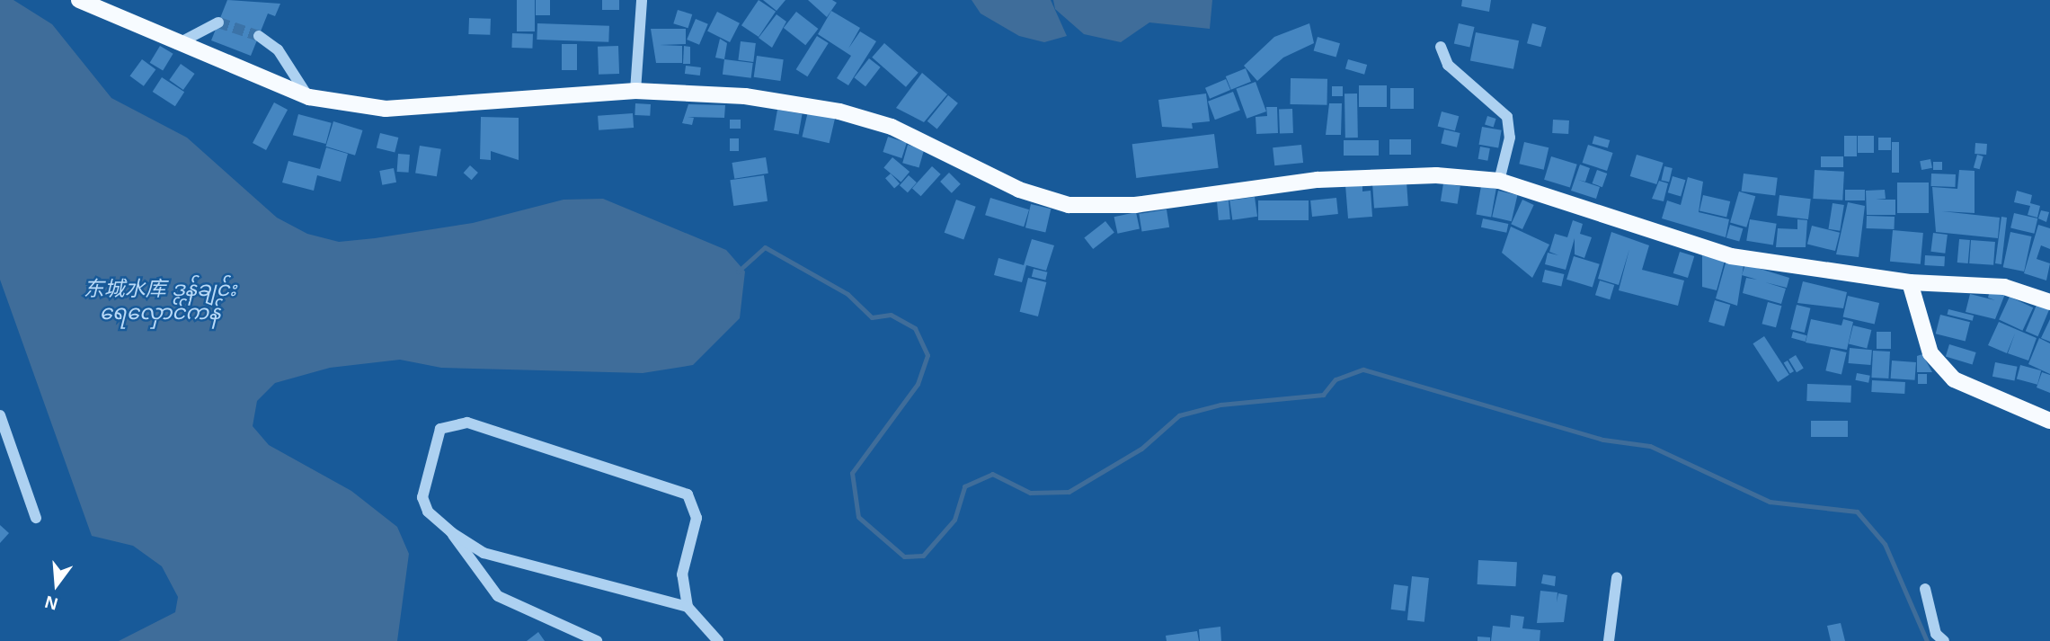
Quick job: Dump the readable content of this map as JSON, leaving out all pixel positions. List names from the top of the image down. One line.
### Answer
{"water":["东城水库 ဒွန်ချင်း ရေလှောင်ကန်"],"north":"bottom"}
